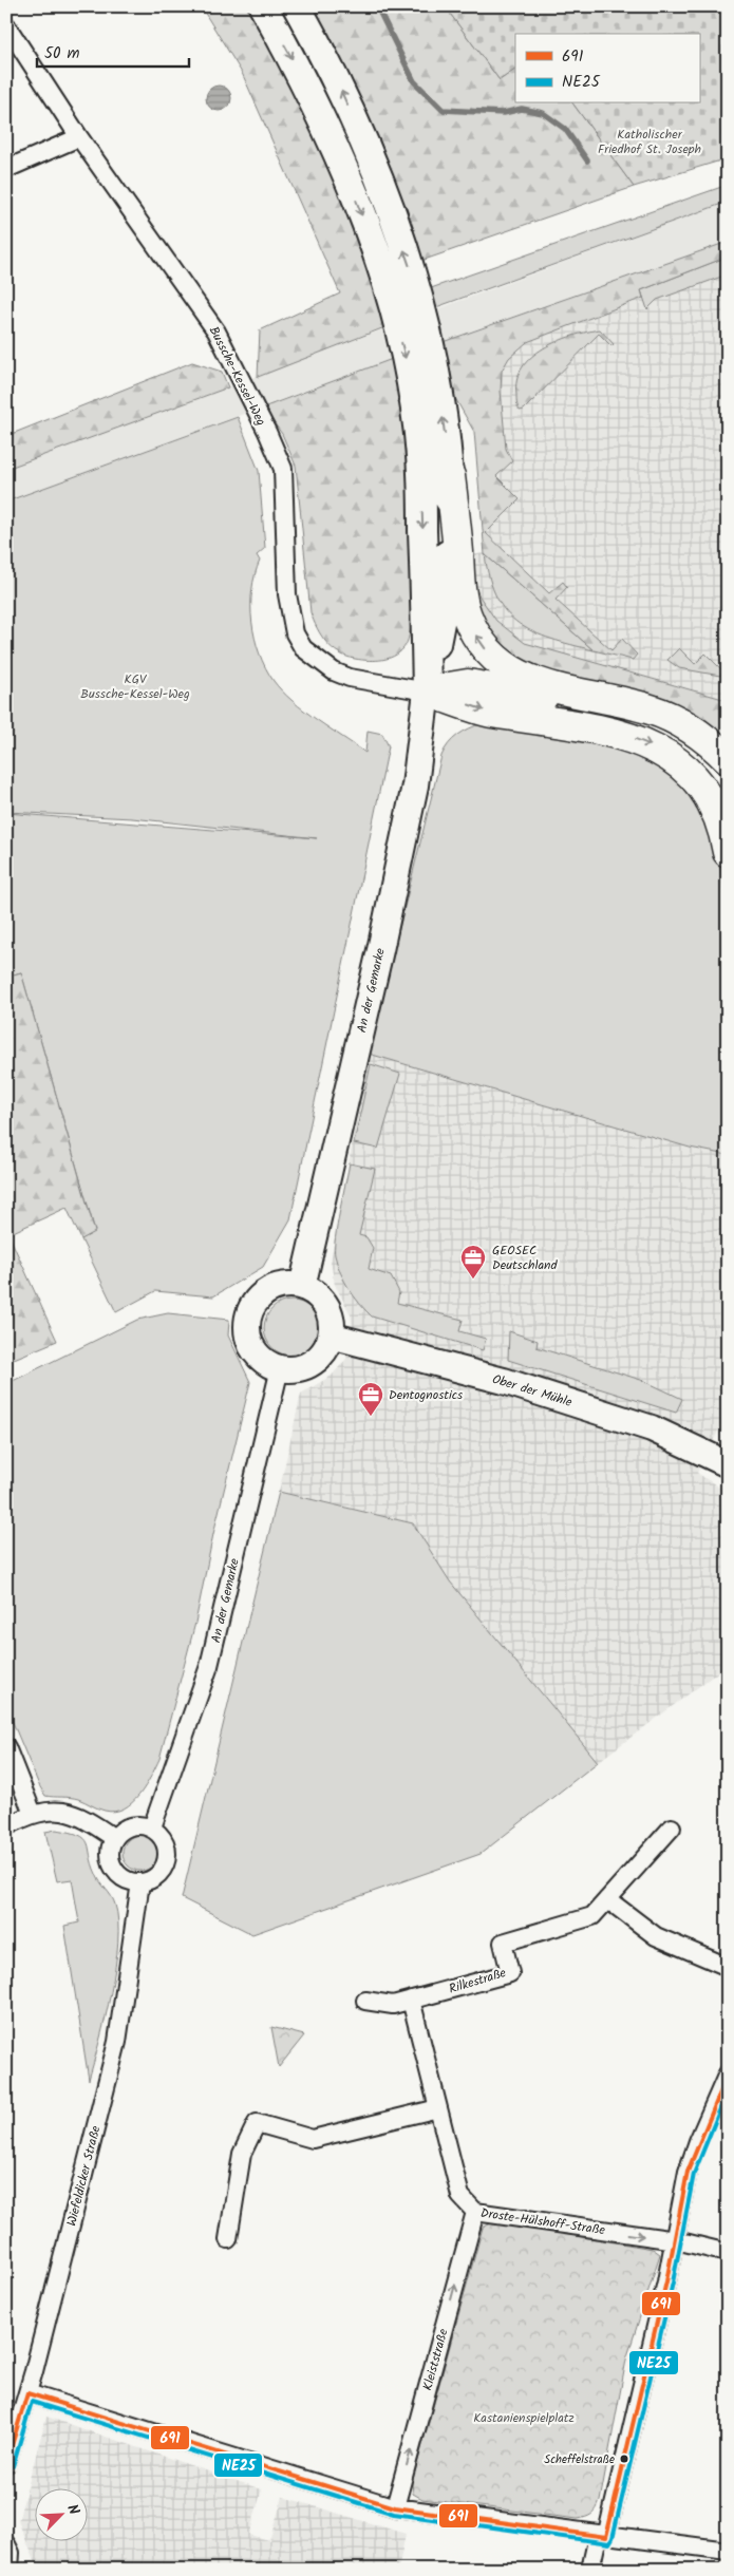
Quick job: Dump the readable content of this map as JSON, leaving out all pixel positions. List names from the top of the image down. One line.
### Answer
{"streets":{"street":["Bussche-Kessel-Weg","An der Gemarke","Ober der Mühle","Rilkestraße","Wiefeldicker Straße","Droste-Hülshoff-Straße","Kleiststraße"]},"crossings":[["Bussche-Kessel-Weg","An der Gemarke"],["An der Gemarke","Ober der Mühle"],["An der Gemarke","Wiefeldicker Straße"],["Rilkestraße","Droste-Hülshoff-Straße"],["Droste-Hülshoff-Straße","Kleiststraße"]],"one_way":["Droste-Hülshoff-Straße","Kleiststraße"],"parks":["Katholischer Friedhof St. Joseph","KGV Bussche-Kessel-Weg","Kastanienspielplatz"],"places":{"office":["GEOSEC Deutschland","Dentognostics"],"other":["Scheffelstraße"]},"lines":["transit line 691","transit line NE25"],"legend":["691","NE25"],"scale_bar":"50 m","north":"top right"}
